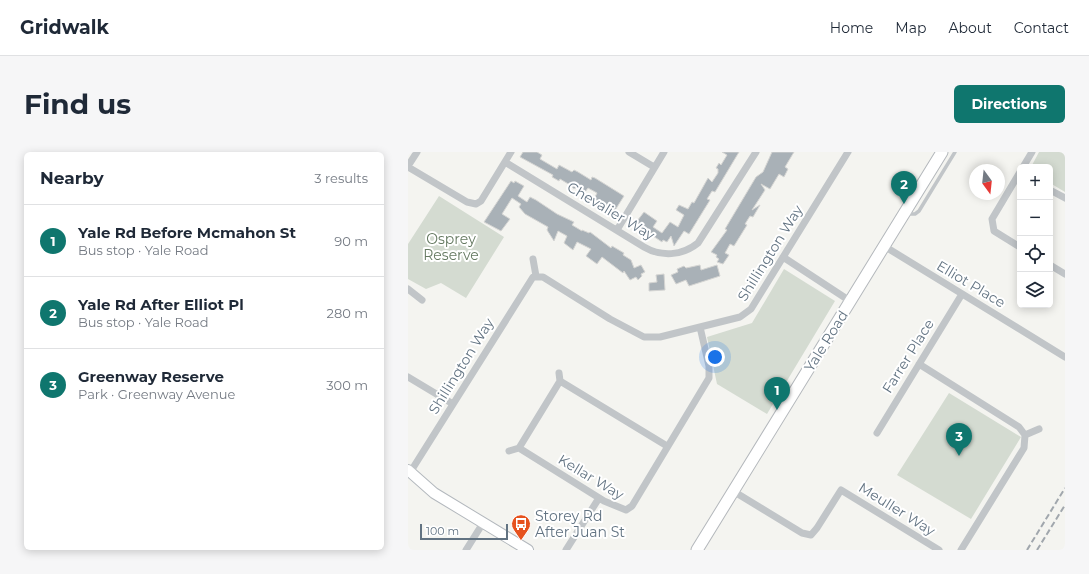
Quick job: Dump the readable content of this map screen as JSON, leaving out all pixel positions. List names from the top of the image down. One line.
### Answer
{"streets":{"main road":["Yale Road"],"street":["Chevalier Way","Shillington Way","Elliot Place","Farrer Place","Kellar Way","Meuller Way"]},"crossings":[["Shillington Way","Kellar Way"],["Elliot Place","Yale Road"],["Elliot Place","Farrer Place"],["Yale Road","Meuller Way"]],"parks":["Osprey Reserve"],"places":{"bus stop":["Storey Rd After Juan St"]},"scale_bar":"100 m","north":"bottom","page":{"header":"Gridwalk","nav":["Home","Map","About","Contact"],"buttons":"Directions","title":"Find us","heading":["Nearby","3 results"],"map_buttons":["+","−"],"pins":["2","1","3"],"list":[{"mark":"1","name":"Yale Rd Before Mcmahon St","note":"Bus stop · Yale Road","value":"90 m"},{"mark":"2","name":"Yale Rd After Elliot Pl","note":"Bus stop · Yale Road","value":"280 m"},{"mark":"3","name":"Greenway Reserve","note":"Park · Greenway Avenue","value":"300 m"}],"scale":"100 m"}}
